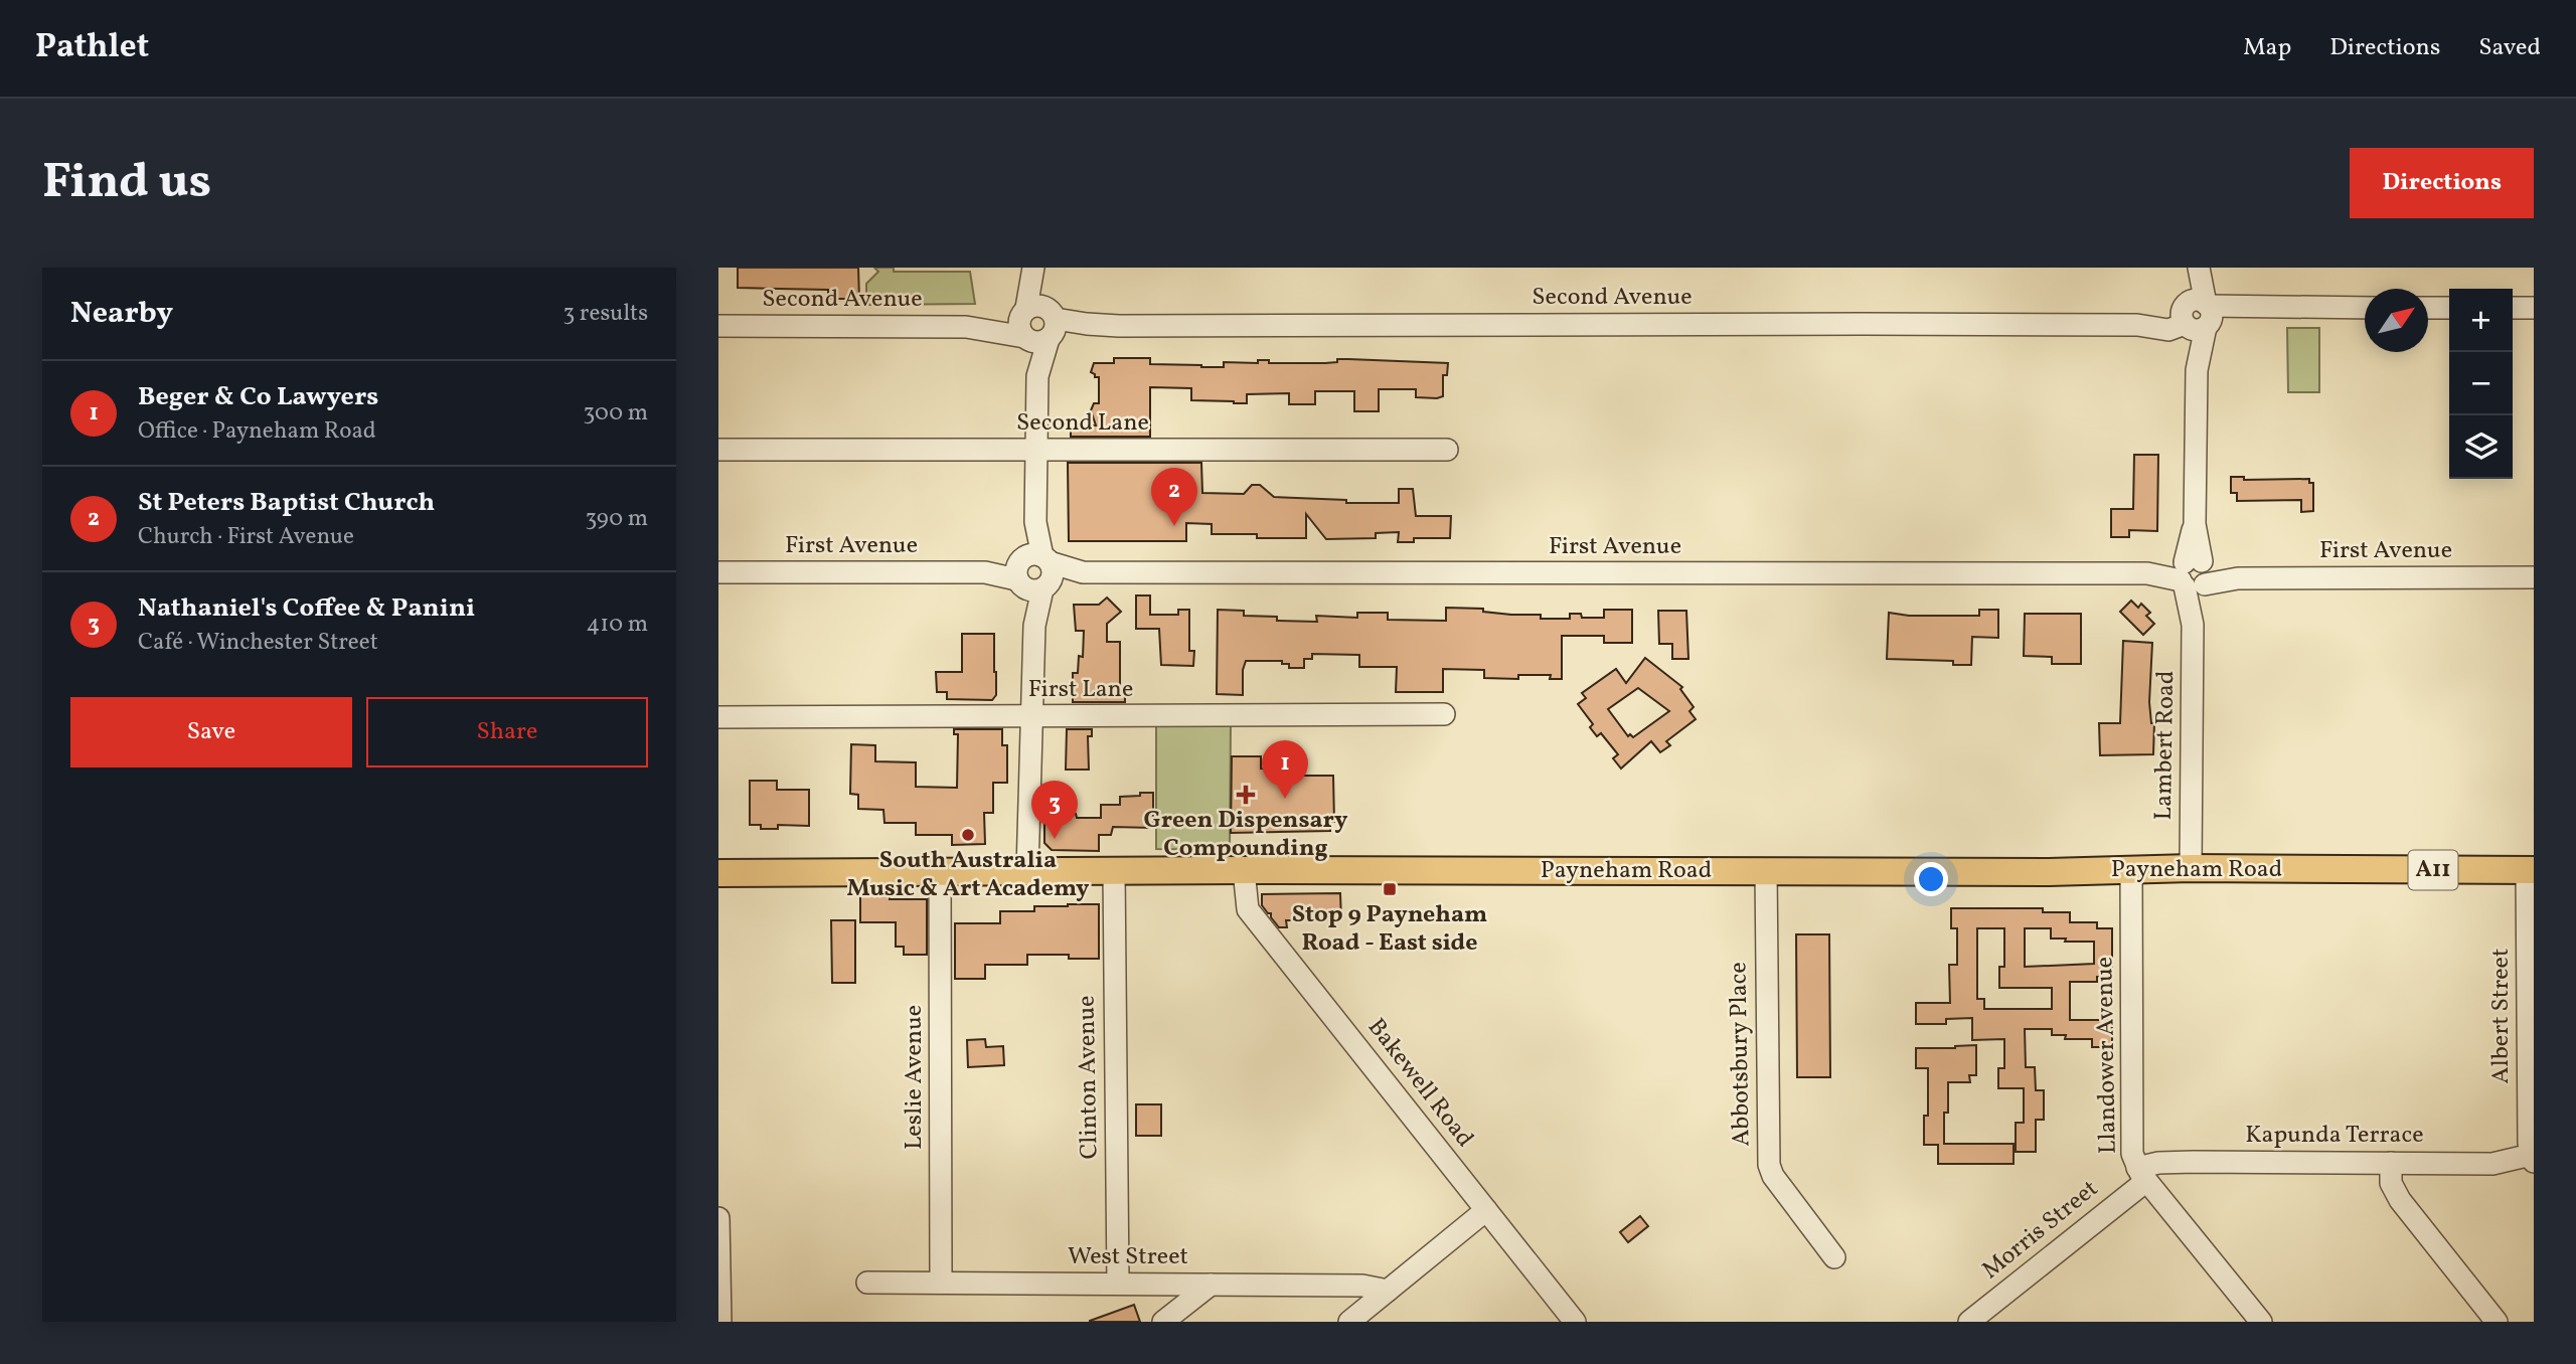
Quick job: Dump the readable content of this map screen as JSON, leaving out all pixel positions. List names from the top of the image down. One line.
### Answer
{"streets":{"main road":["Payneham Road","A11"],"street":["Second Avenue","Second Lane","First Avenue","First Lane","Lambert Road","Albert Street","Abbotsbury Place","Llandower Avenue","Leslie Avenue","Clinton Avenue","Bakewell Road","Kapunda Terrace","Morris Street","West Street"]},"crossings":[["Second Avenue","Lambert Road"],["First Avenue","Lambert Road"],["Lambert Road","Payneham Road"],["Payneham Road","Albert Street"],["Payneham Road","Abbotsbury Place"],["Payneham Road","Llandower Avenue"],["Payneham Road","Leslie Avenue"],["Payneham Road","Clinton Avenue"],["Payneham Road","Bakewell Road"],["Albert Street","Kapunda Terrace"],["Llandower Avenue","Kapunda Terrace"],["Llandower Avenue","Morris Street"],["Leslie Avenue","West Street"],["Clinton Avenue","West Street"],["Kapunda Terrace","Morris Street"]],"places":{"health":["Green Dispensary Compounding"],"other":["South Australia Music & Art Academy"],"transit":["Stop 9 Payneham Road - East side"]},"north":"top right","page":{"header":"Pathlet","nav":["Map","Directions","Saved"],"buttons":["Directions",["Save","Share"]],"title":"Find us","heading":["Nearby","3 results"],"map_buttons":["+","−"],"list":[{"mark":"1","name":"Beger & Co Lawyers","note":"Office · Payneham Road","value":"300 m"},{"mark":"2","name":"St Peters Baptist Church","note":"Church · First Avenue","value":"390 m"},{"mark":"3","name":"Nathaniel's Coffee & Panini","note":"Café · Winchester Street","value":"410 m"}],"pins":["2","1","3"]}}
